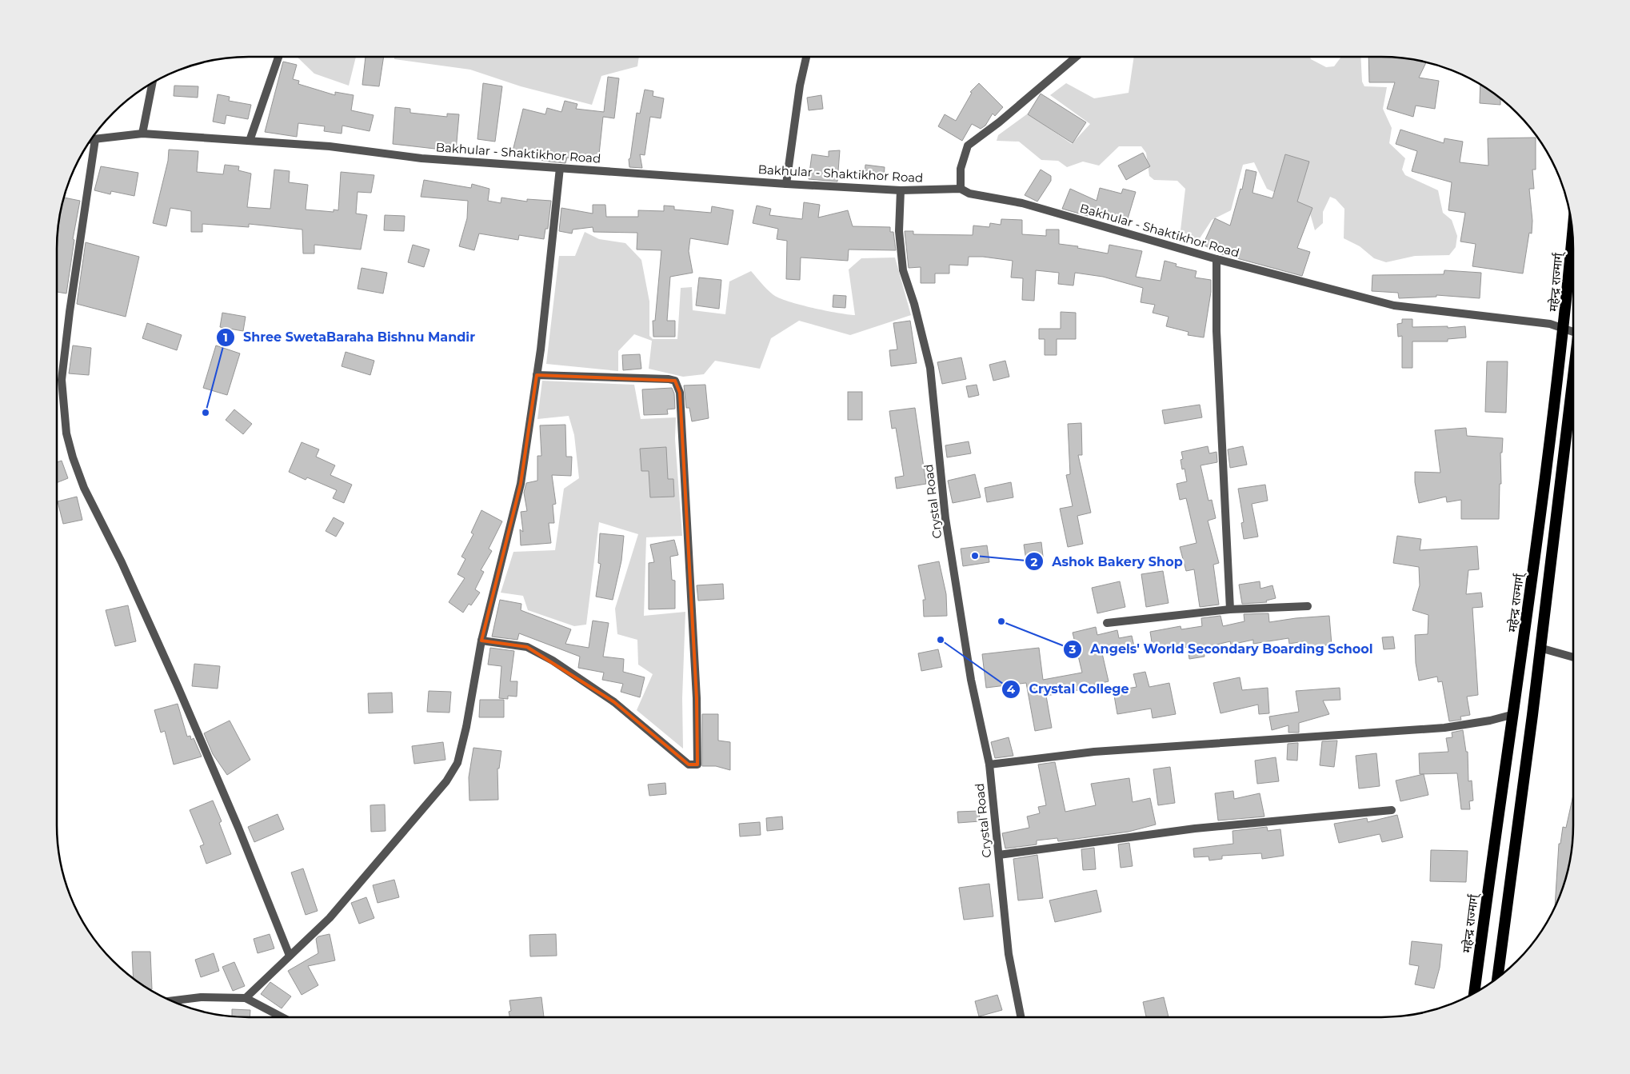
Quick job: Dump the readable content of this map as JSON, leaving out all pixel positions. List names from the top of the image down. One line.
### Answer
{"streets":{"highway":["महेन्द्र राज्मार्ग्"],"street":["Bakhular - Shaktikhor Road","Crystal Road"]},"crossings":[["Bakhular - Shaktikhor Road","महेन्द्र राज्मार्ग्"],["Bakhular - Shaktikhor Road","Crystal Road"]],"places":["Shree SwetaBaraha Bishnu Mandir","Ashok Bakery Shop","Angels' World Secondary Boarding School","Crystal College"]}
